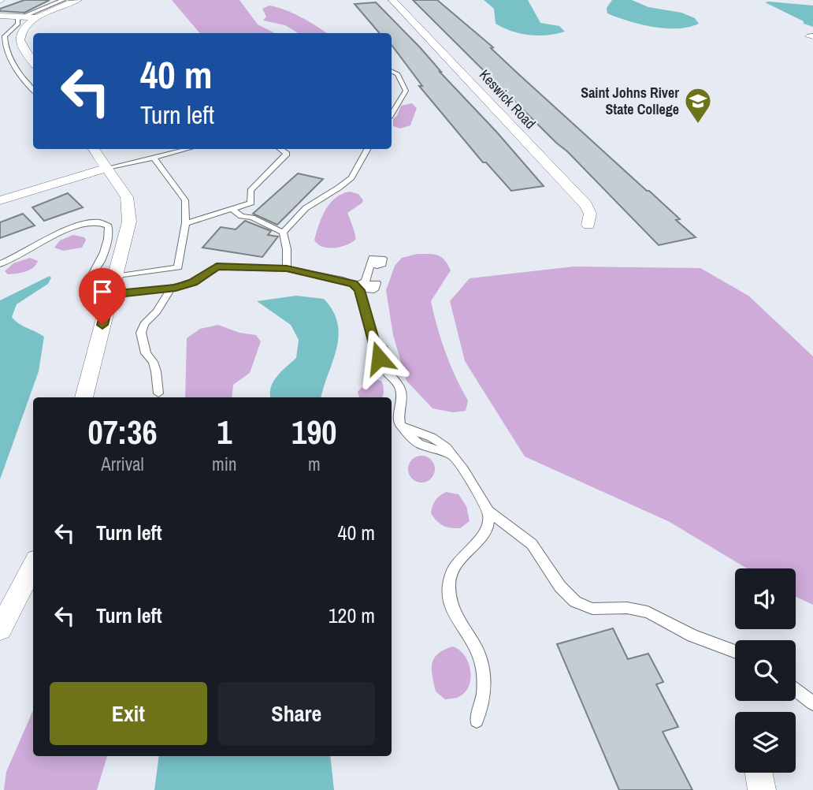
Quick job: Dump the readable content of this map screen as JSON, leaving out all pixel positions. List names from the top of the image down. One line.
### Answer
{"streets":{"street":["Keswick Road"]},"places":{"school or university":["Saint Johns River State College"]},"page":{"turn":["40 m","Turn left"],"eta":["07:36","Arrival","1","min","190","m"],"list":[{"name":"Turn left","value":"40 m"},{"name":"Turn left","value":"120 m"}],"buttons":["Exit","Share"]}}
